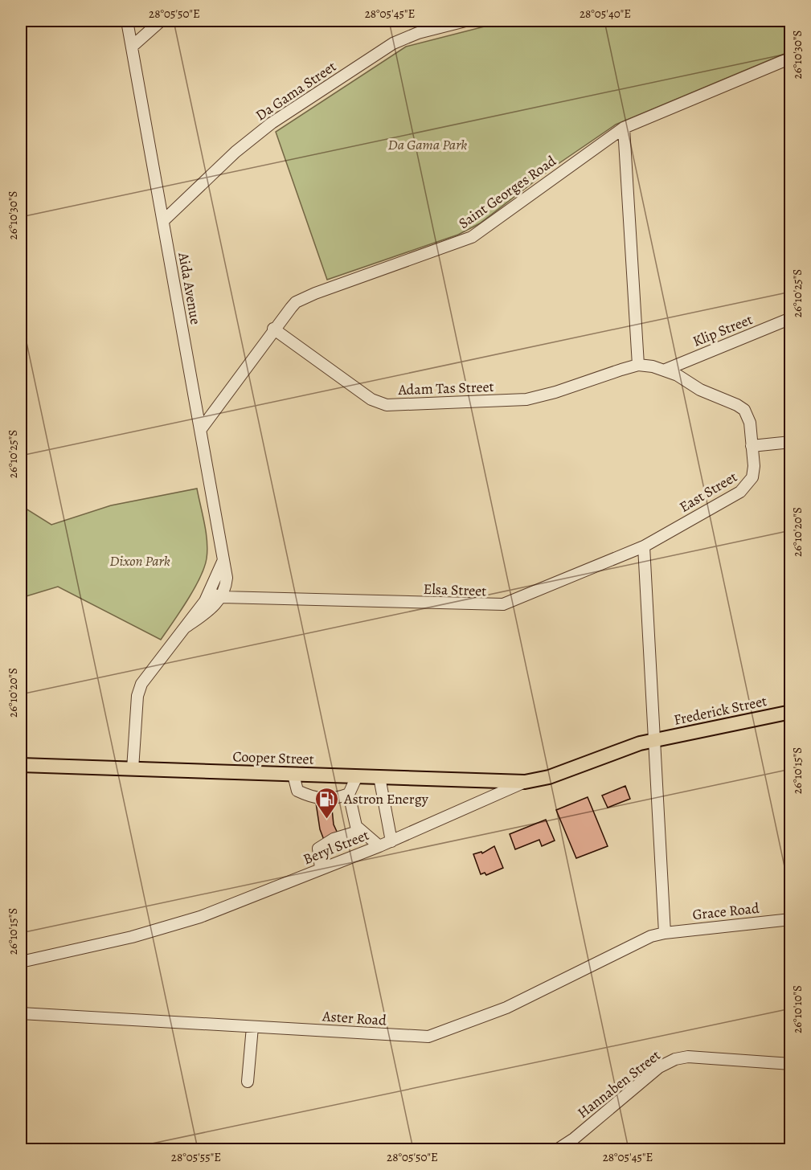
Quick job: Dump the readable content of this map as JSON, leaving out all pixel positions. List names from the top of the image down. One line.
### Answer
{"streets":{"main road":["Frederick Street","Cooper Street","Beryl Street"],"street":["Da Gama Street","Saint Georges Road","Aida Avenue","Klip Street","Adam Tas Street","East Street","Elsa Street","Grace Road","Aster Road","Hannaben Street"]},"crossings":[["Da Gama Street","Aida Avenue"],["Saint Georges Road","Aida Avenue"],["Saint Georges Road","Adam Tas Street"],["Aida Avenue","Elsa Street"],["Aida Avenue","Cooper Street"],["Klip Street","East Street"],["Adam Tas Street","East Street"],["East Street","Elsa Street"],["Frederick Street","Beryl Street"],["Cooper Street","Beryl Street"],["Grace Road","Aster Road"]],"parks":["Da Gama Park","Dixon Park"],"places":{"fuel station":["Astron Energy"]},"coordinates":["28°05'50\"E","28°05'45\"E","28°05'40\"E","26°10'30\"S","26°10'25\"S","26°10'20\"S","26°10'15\"S","26°10'10\"S","28°05'55\"E"]}
